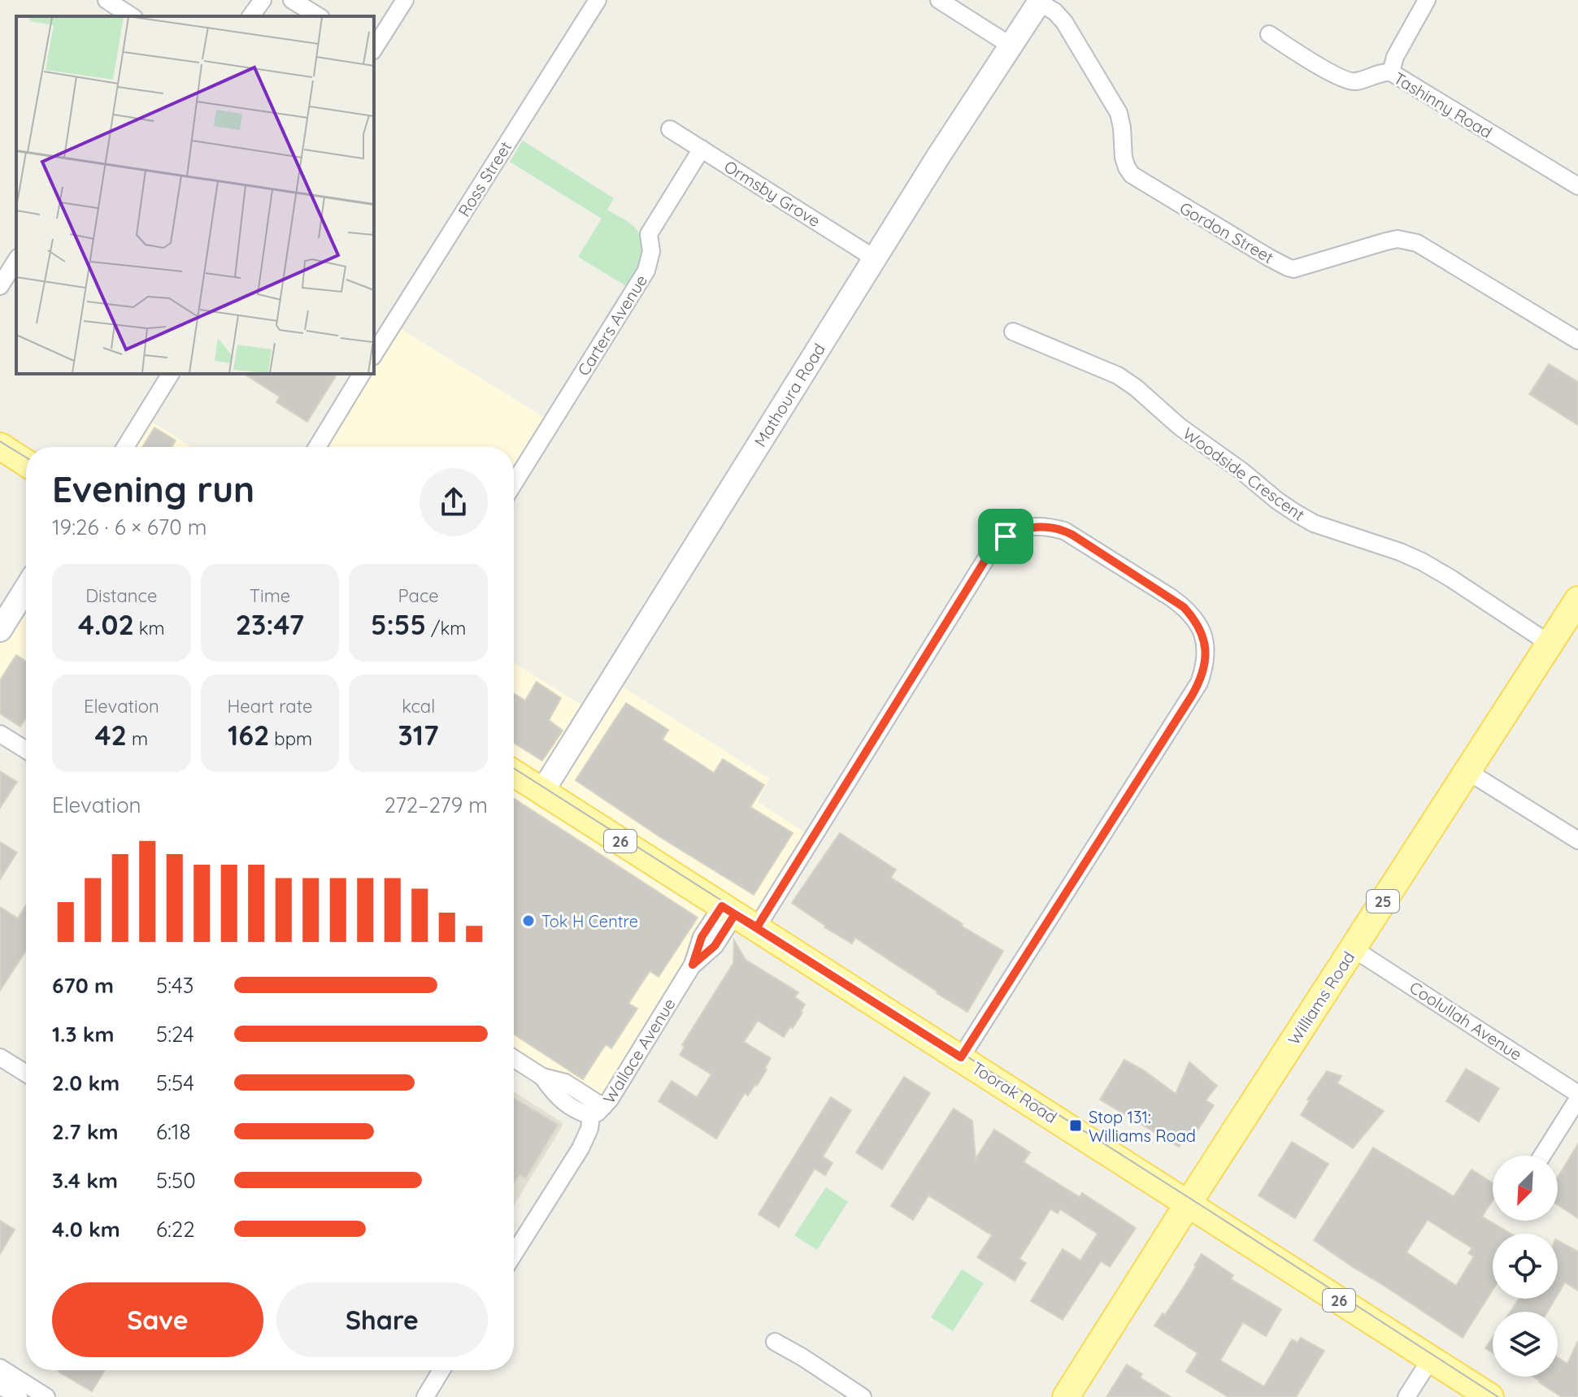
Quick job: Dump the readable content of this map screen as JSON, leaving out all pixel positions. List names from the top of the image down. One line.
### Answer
{"streets":{"main road":["26","25","Williams Road","Toorak Road"],"street":["Tashinny Road","Ross Street","Ormsby Grove","Gordon Street","Carters Avenue","Mathoura Road","Woodside Crescent","Coolullah Avenue","Wallace Avenue"]},"crossings":[["Ormsby Grove","Carters Avenue"],["Ormsby Grove","Mathoura Road"],["Gordon Street","Mathoura Road"],["Mathoura Road","Toorak Road"],["Woodside Crescent","Williams Road"],["Williams Road","Coolullah Avenue"],["Williams Road","Toorak Road"],["Wallace Avenue","Toorak Road"]],"places":{"other":["Tok H Centre"],"transit":["Stop 131: Williams Road"]},"north":"bottom left","page":{"heading":["Evening run","19:26 · 6 × 670 m"],"stats":[["Distance","4.02 km"],["Time","23:47"],["Pace","5:55 /km"],["Elevation","42 m"],["Heart rate","162 bpm"],["kcal","317"]],"chart":["Elevation","272–279 m"],"list":[{"name":"670 m","note":"5:43"},{"name":"1.3 km","note":"5:24"},{"name":"2.0 km","note":"5:54"},{"name":"2.7 km","note":"6:18"},{"name":"3.4 km","note":"5:50"},{"name":"4.0 km","note":"6:22"}],"buttons":["Save","Share"]}}
